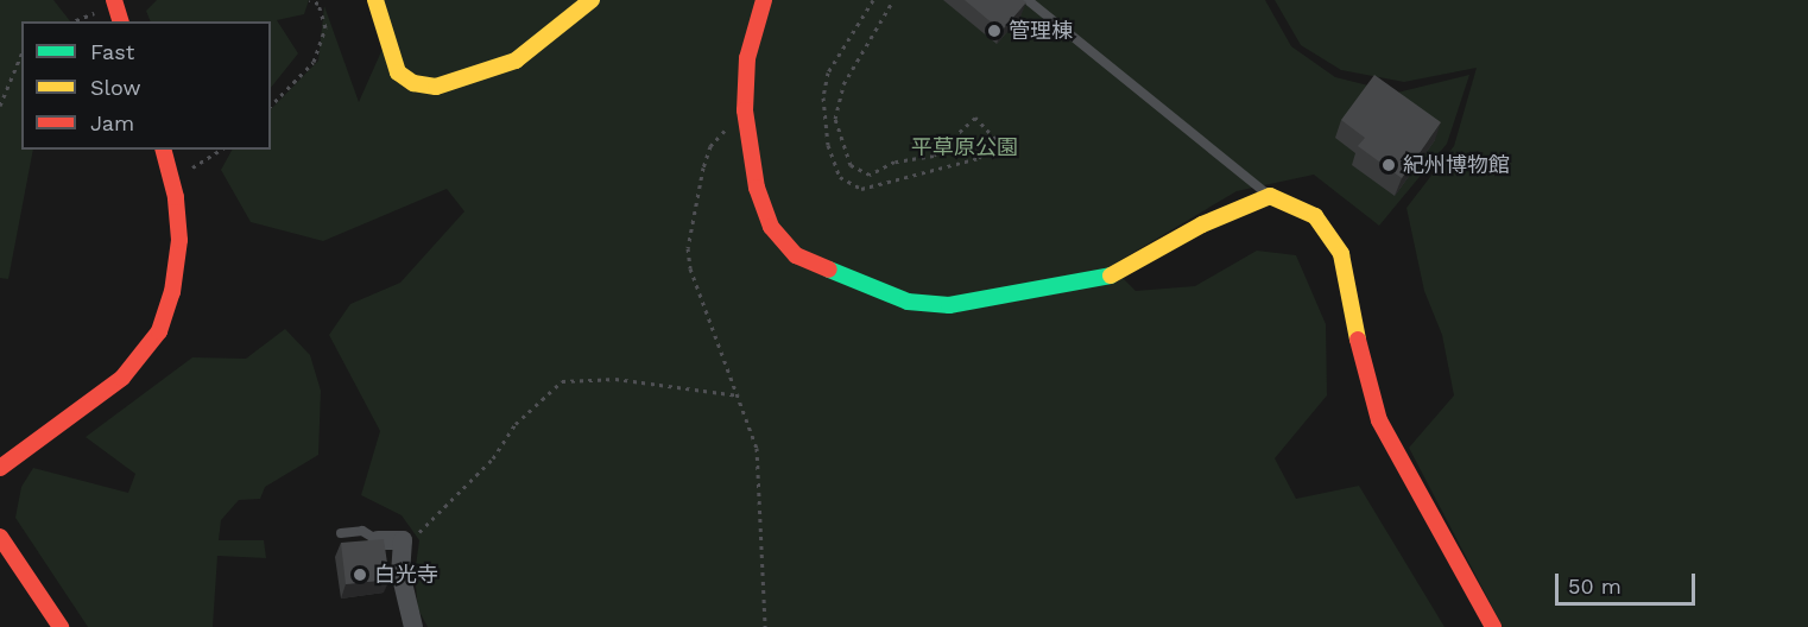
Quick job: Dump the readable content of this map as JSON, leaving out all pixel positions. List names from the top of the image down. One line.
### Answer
{"parks":["平草原公園"],"places":["管理棟","紀州博物館","白光寺"],"legend":["Fast","Slow","Jam"],"scale_bar":"50 m"}
